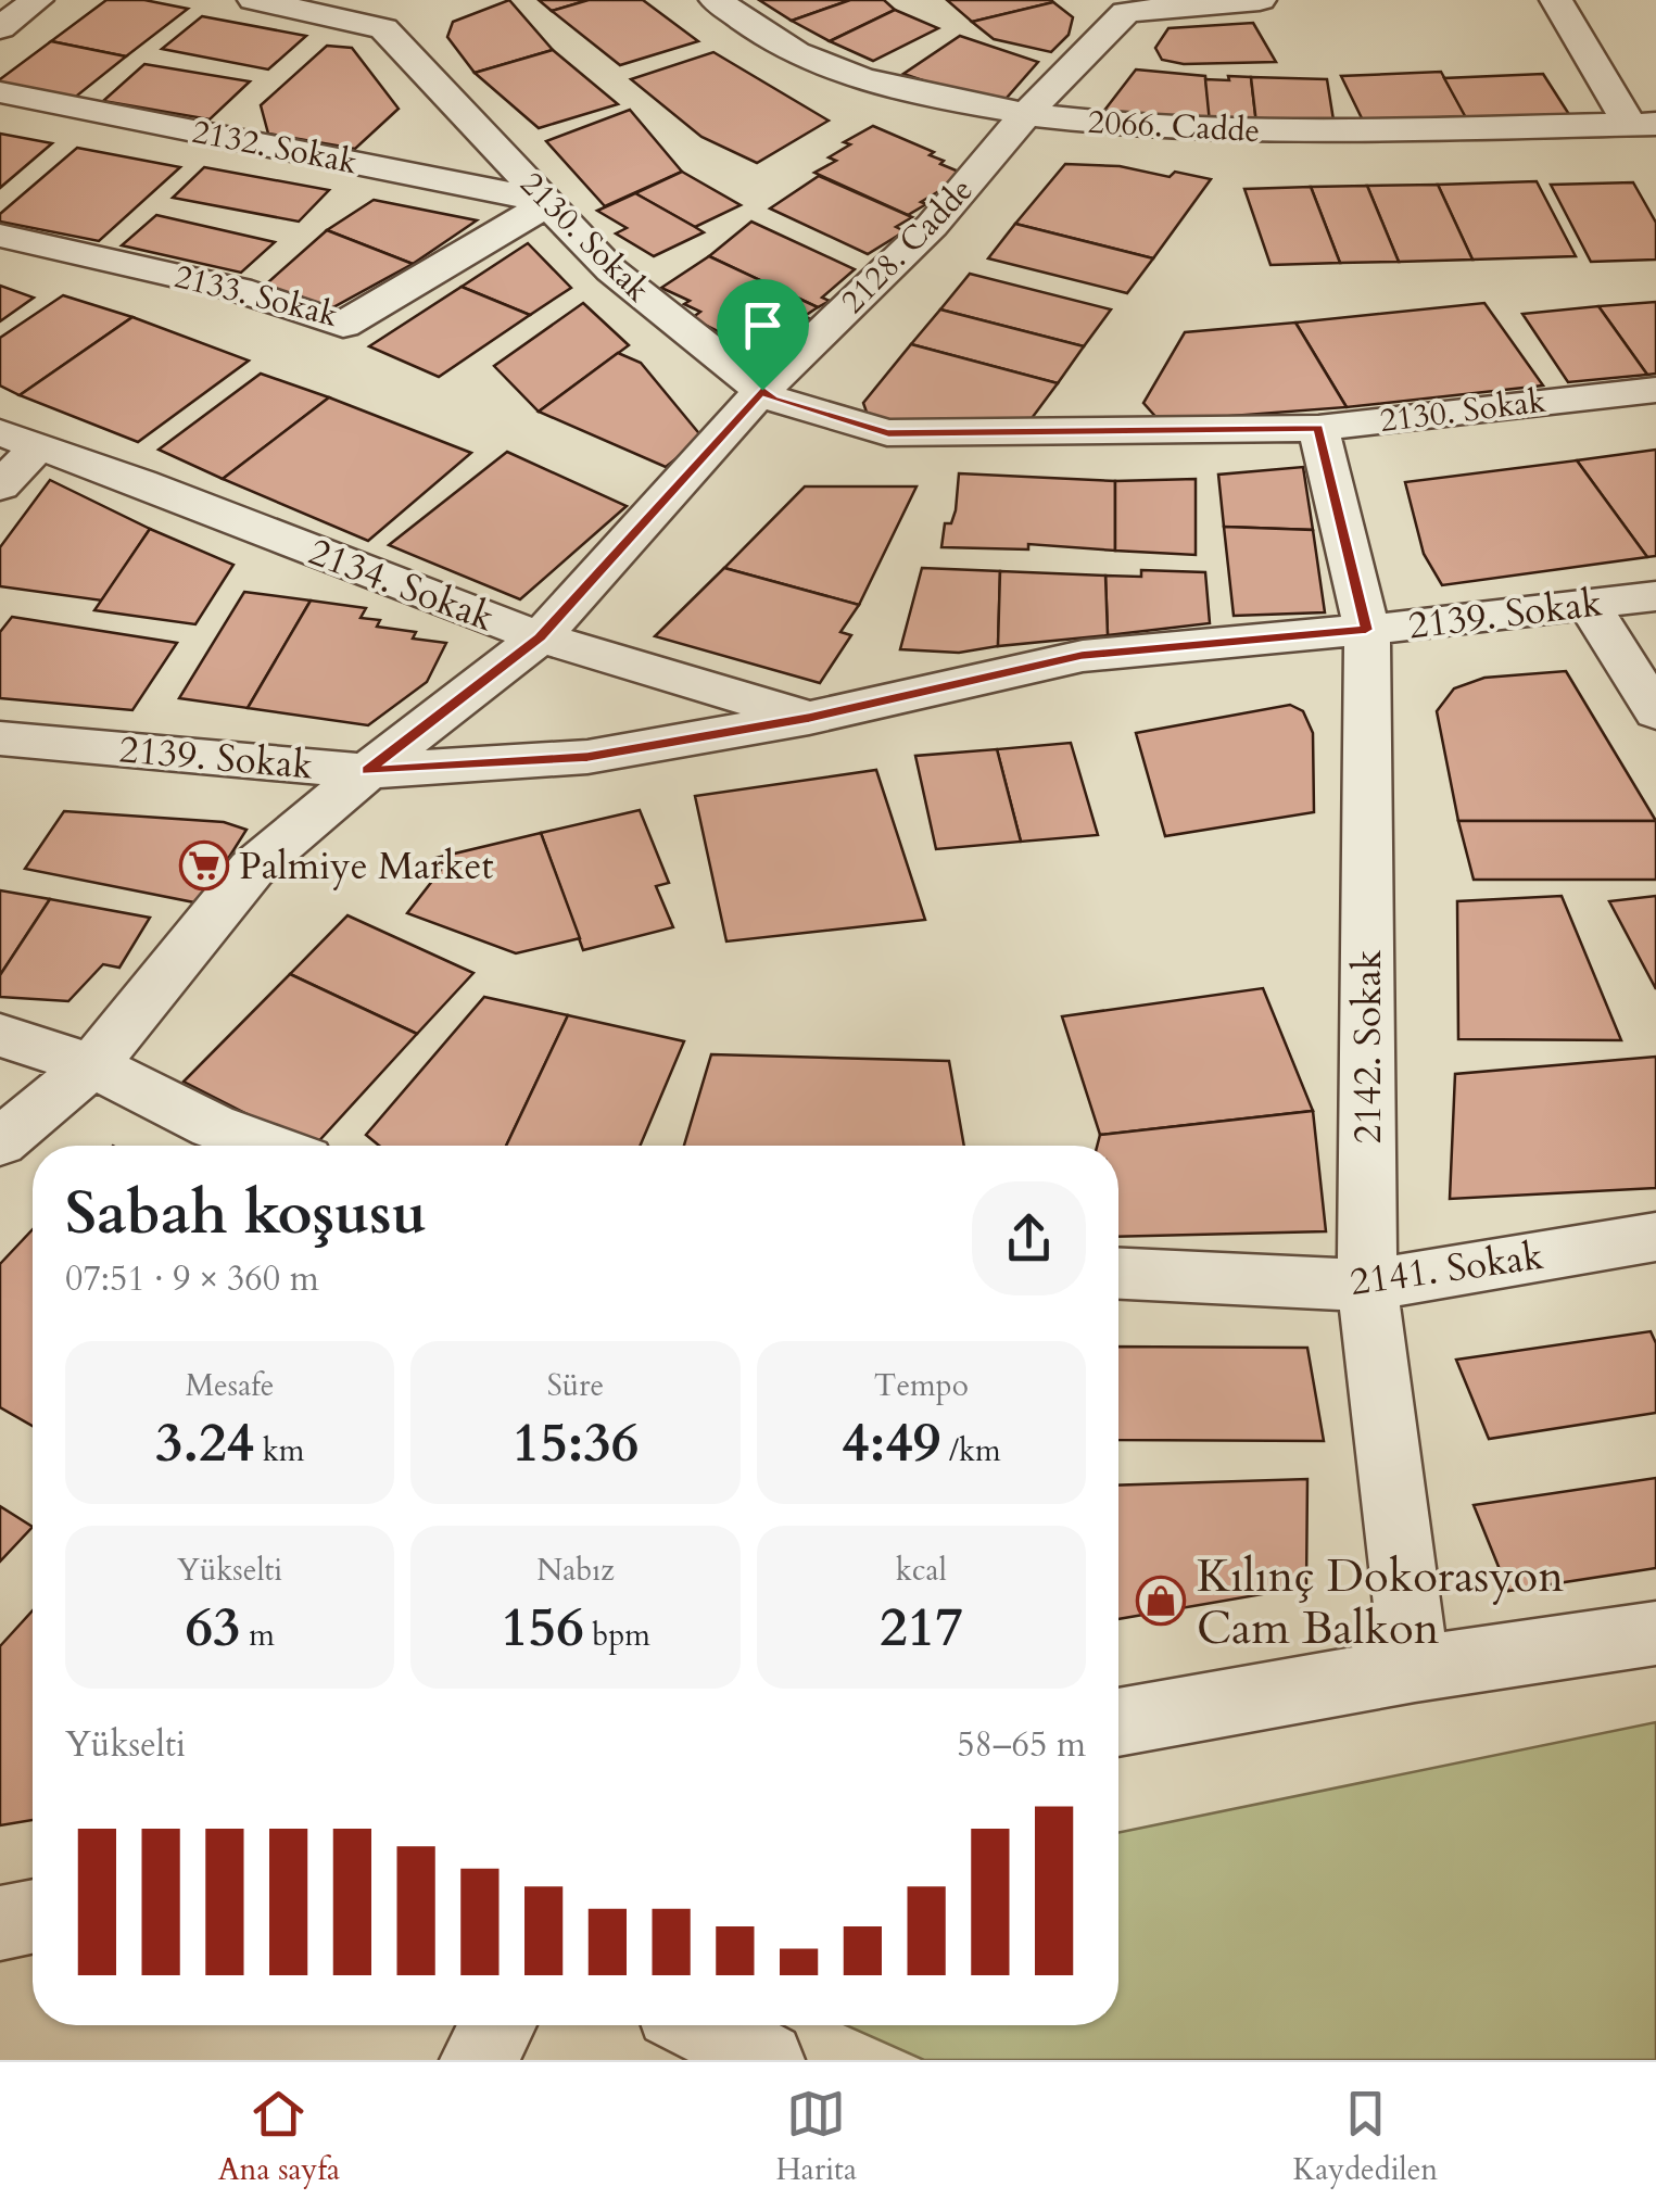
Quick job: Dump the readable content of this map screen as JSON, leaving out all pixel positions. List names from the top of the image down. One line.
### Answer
{"streets":{"street":["2066. Cadde","2132. Sokak","2130. Sokak","2128. Cadde","2133. Sokak","2134. Sokak","2139. Sokak","2142. Sokak","2141. Sokak"]},"crossings":[["2066. Cadde","2128. Cadde"],["2132. Sokak","2130. Sokak"],["2132. Sokak","2133. Sokak"],["2130. Sokak","2128. Cadde"],["2130. Sokak","2133. Sokak"],["2130. Sokak","2142. Sokak"],["2128. Cadde","2134. Sokak"],["2128. Cadde","2139. Sokak"],["2134. Sokak","2139. Sokak"],["2139. Sokak","2142. Sokak"],["2142. Sokak","2141. Sokak"]],"places":{"supermarket":["Palmiye Market"],"shop":["Kılınç Dokorasyon Cam Balkon"]},"page":{"heading":["Sabah koşusu","07:51 · 9 × 360 m"],"stats":[["Mesafe","3.24 km"],["Süre","15:36"],["Tempo","4:49 /km"],["Yükselti","63 m"],["Nabız","156 bpm"],["kcal","217"]],"chart":["Yükselti","58–65 m"],"tabs":["Ana sayfa","Harita","Kaydedilen"]}}
